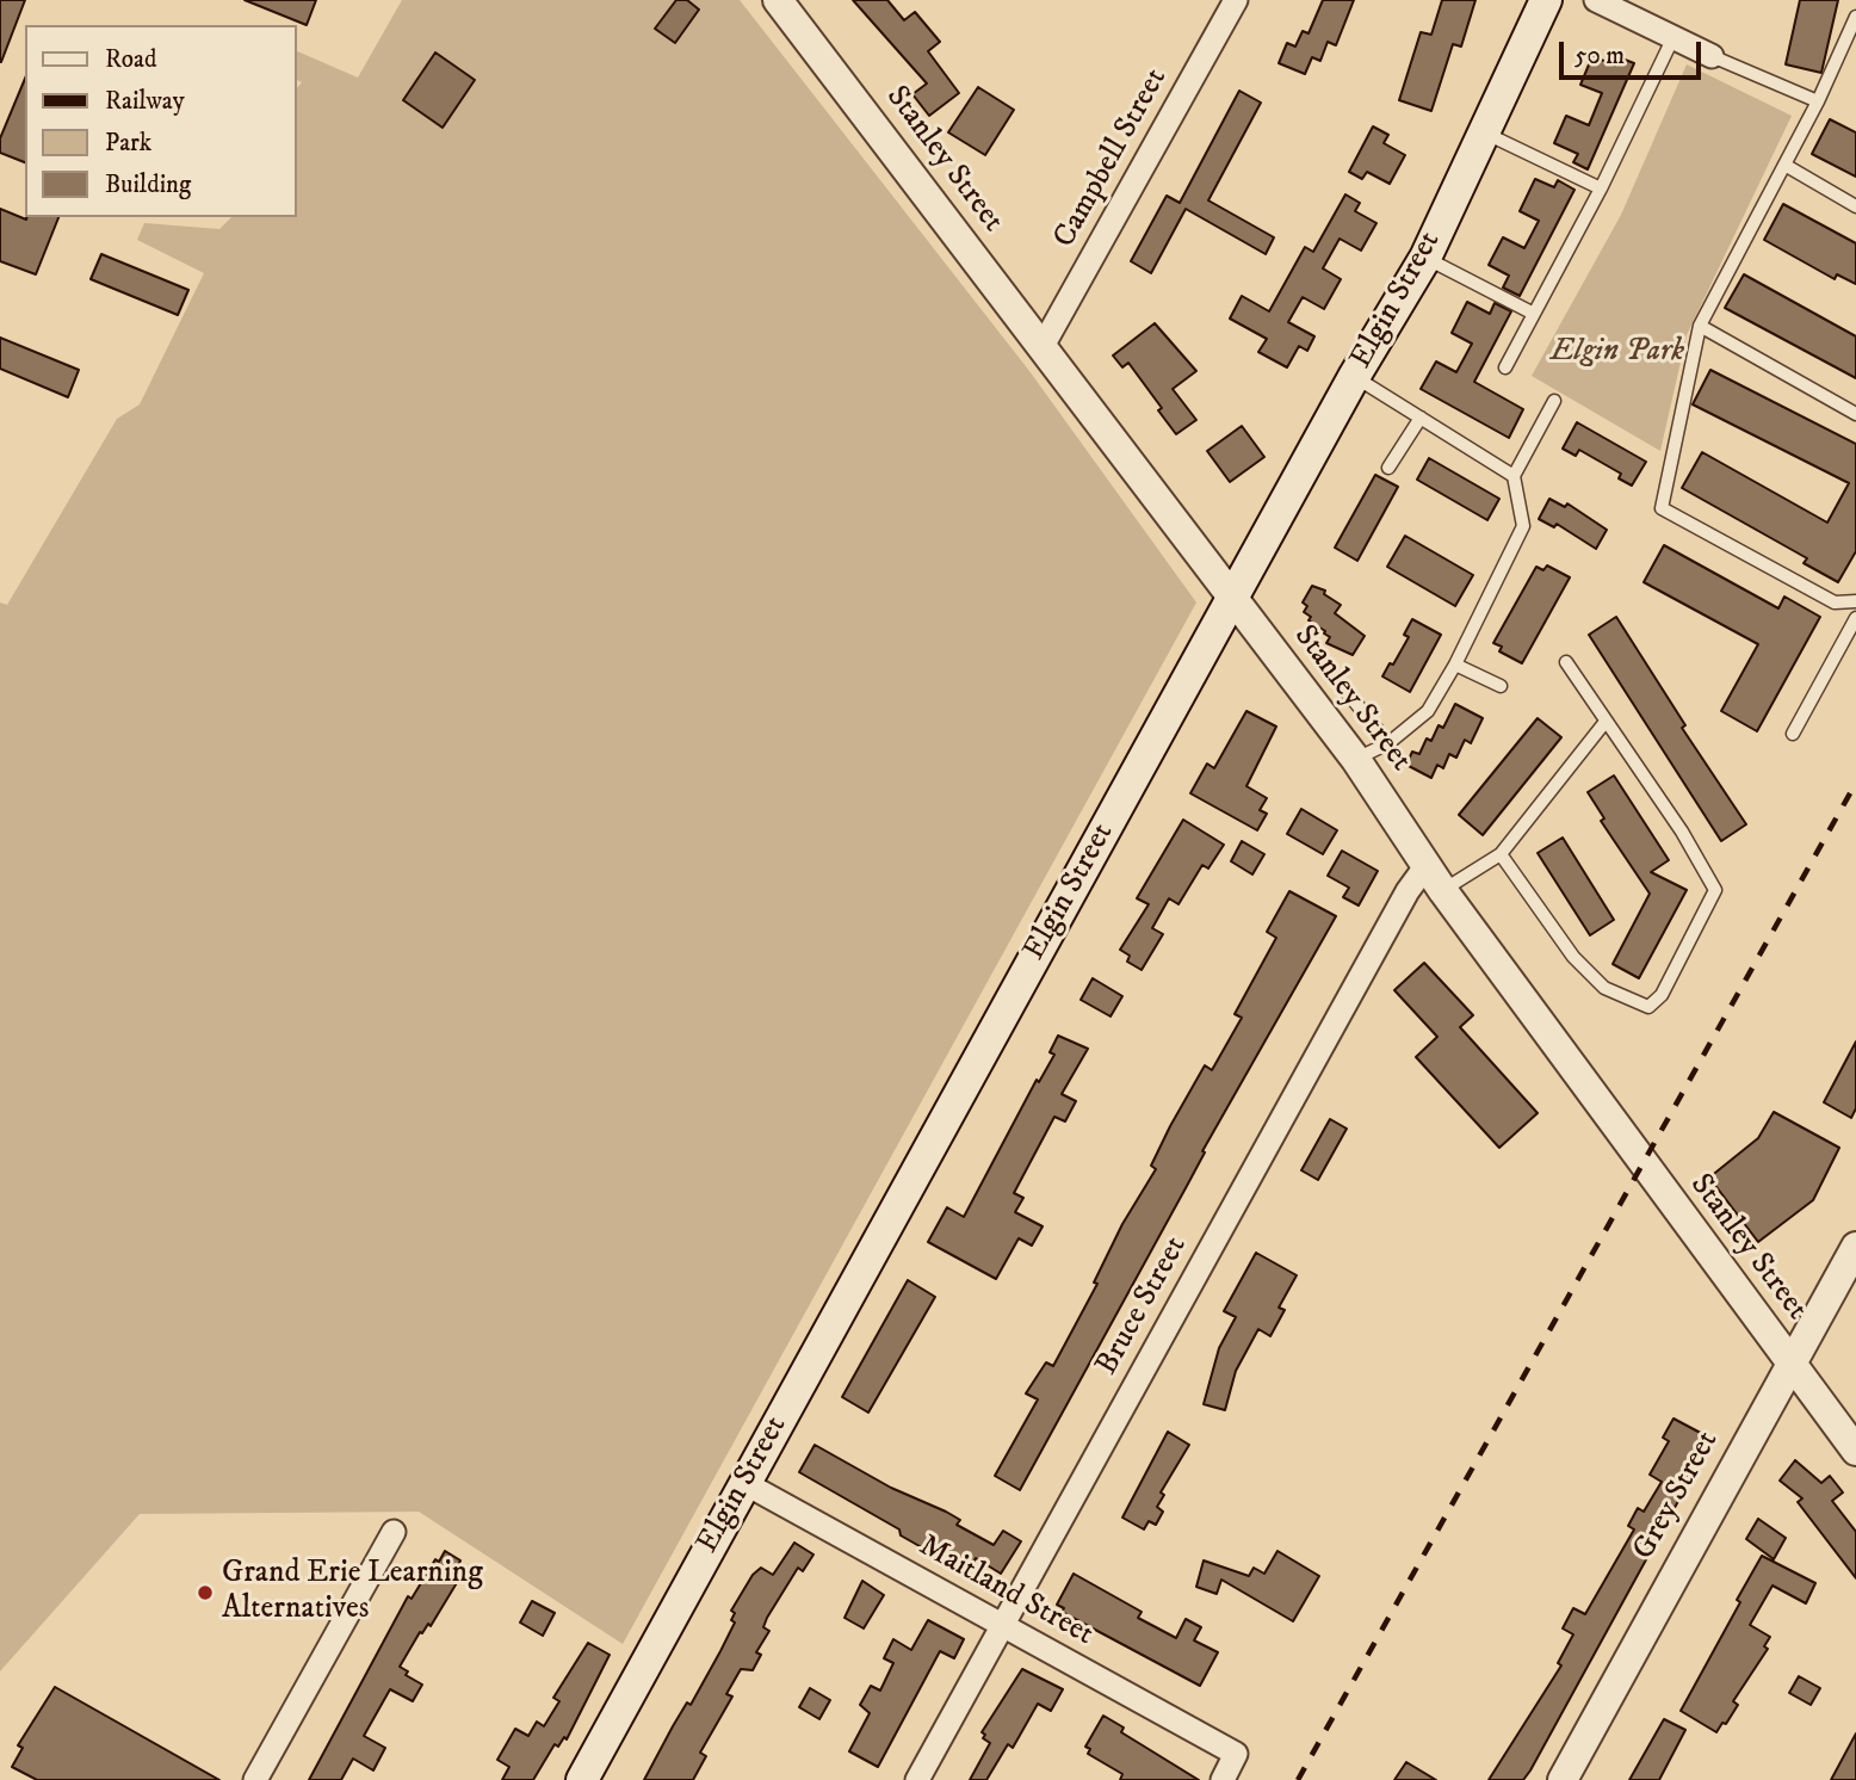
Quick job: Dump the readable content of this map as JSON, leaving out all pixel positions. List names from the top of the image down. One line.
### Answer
{"streets":{"main road":["Elgin Street"],"street":["Campbell Street","Stanley Street","Bruce Street","Grey Street","Maitland Street"]},"crossings":[["Campbell Street","Stanley Street"],["Stanley Street","Elgin Street"],["Stanley Street","Bruce Street"],["Stanley Street","Grey Street"],["Elgin Street","Maitland Street"],["Bruce Street","Maitland Street"]],"parks":["Elgin Park"],"places":["Grand Erie Learning Alternatives"],"legend":["Road","Railway","Park","Building"],"scale_bar":"50 m"}
